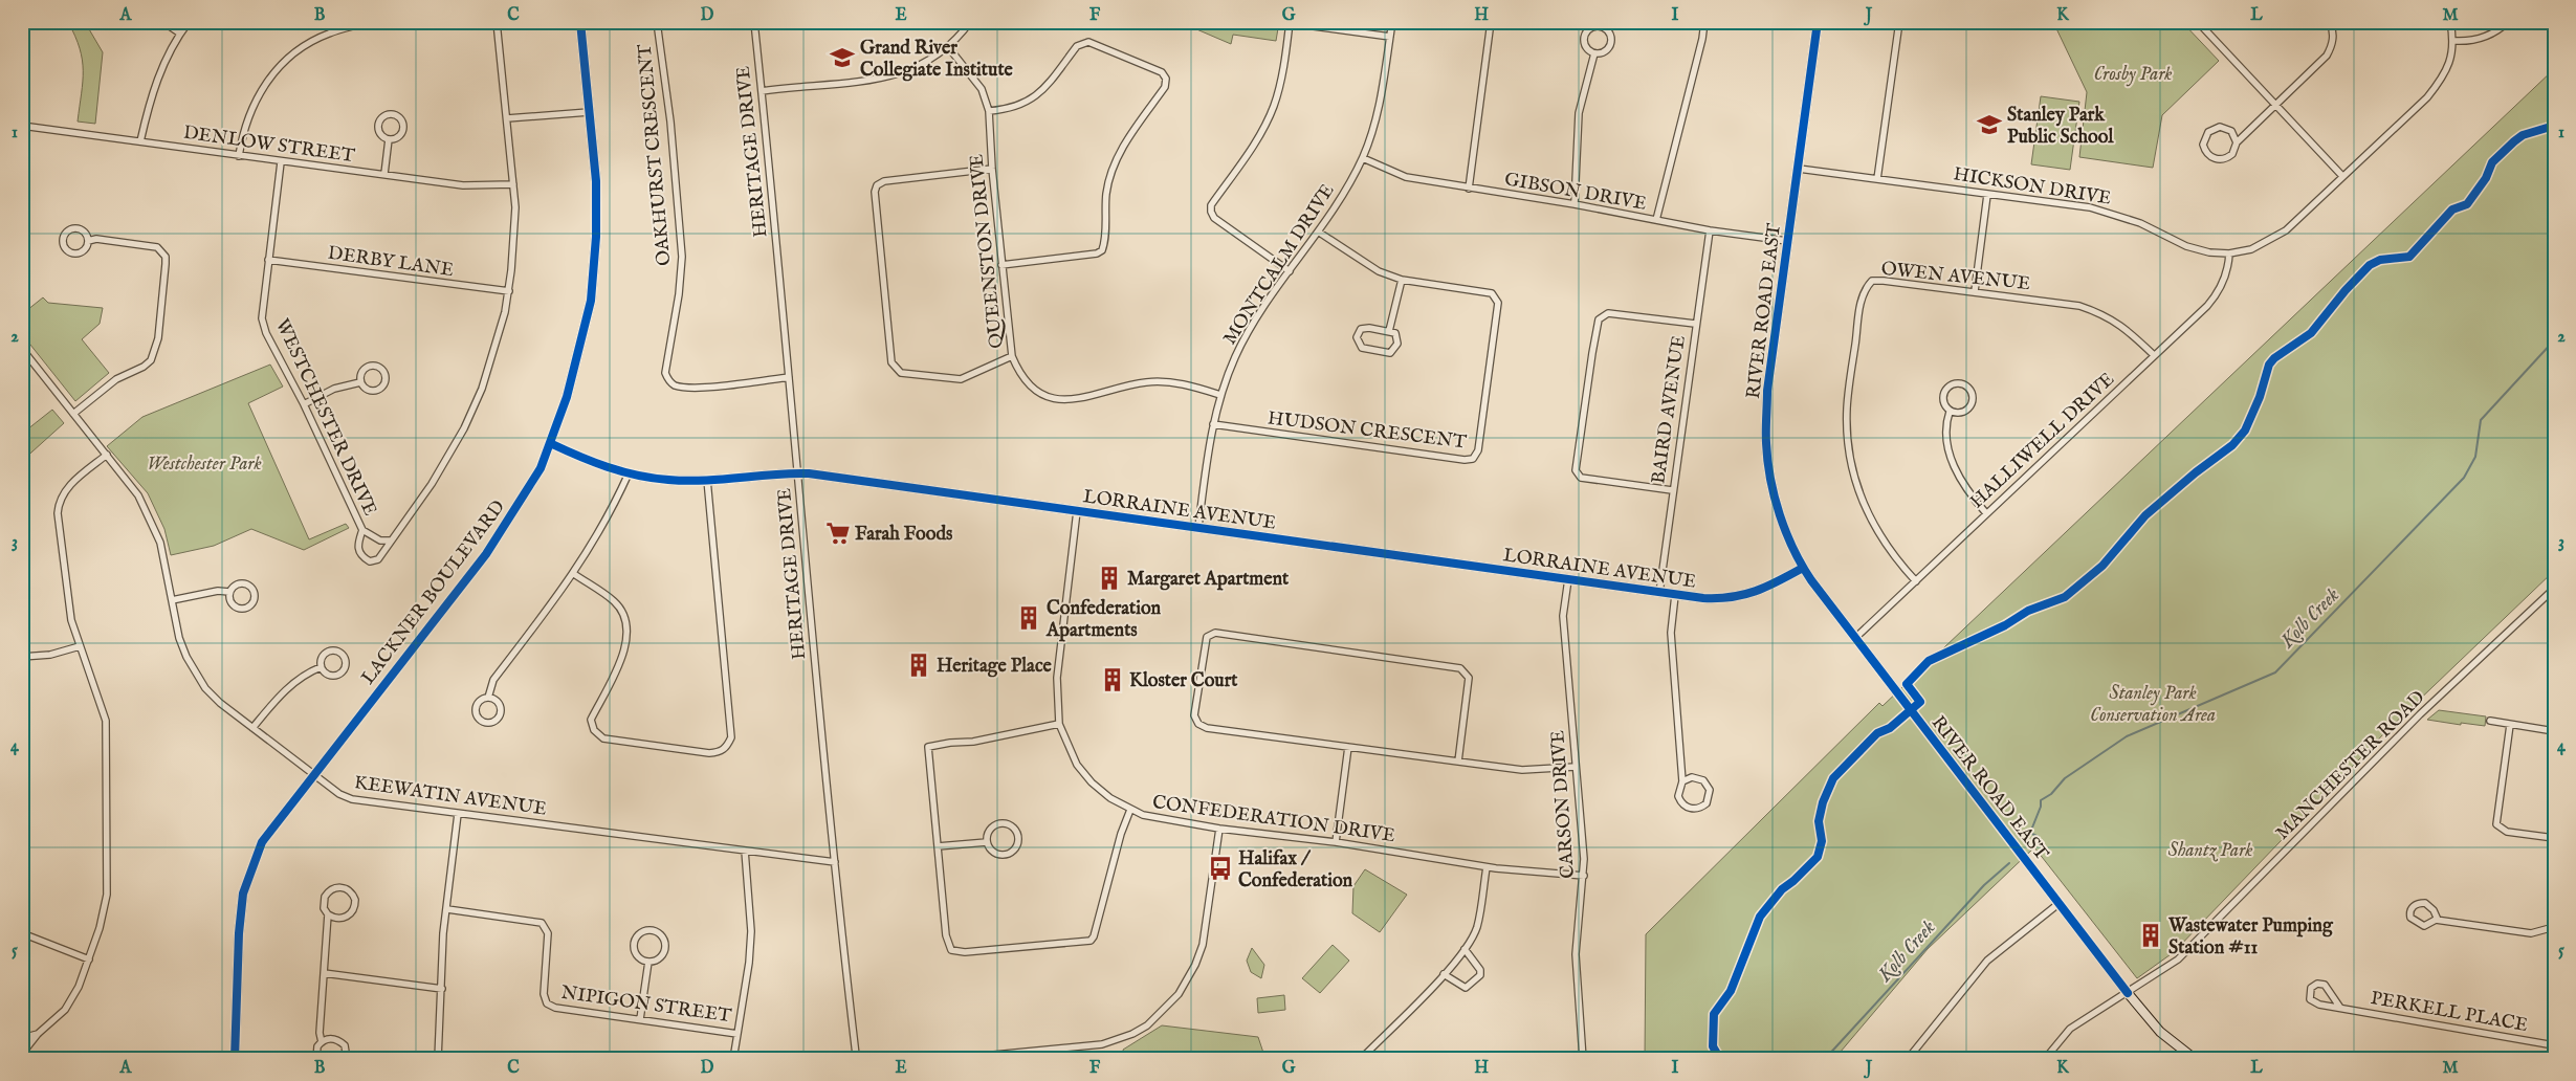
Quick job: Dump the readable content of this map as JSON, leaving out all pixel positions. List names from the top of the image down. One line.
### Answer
{"streets":{"street":["DENLOW STREET","HERITAGE DRIVE","OAKHURST CRESCENT","HICKSON DRIVE","GIBSON DRIVE","QUEENSTON DRIVE","DERBY LANE","MONTCALM DRIVE","OWEN AVENUE","RIVER ROAD EAST","BAIRD AVENUE","WESTCHESTER DRIVE","HUDSON CRESCENT","HALLIWELL DRIVE","LORRAINE AVENUE","LACKNER BOULEVARD","MANCHESTER ROAD","KEEWATIN AVENUE","CARSON DRIVE","CONFEDERATION DRIVE","NIPIGON STREET","PERKELL PLACE"]},"crossings":[["DENLOW STREET","WESTCHESTER DRIVE"],["HERITAGE DRIVE","OAKHURST CRESCENT"],["HERITAGE DRIVE","LORRAINE AVENUE"],["HERITAGE DRIVE","KEEWATIN AVENUE"],["HICKSON DRIVE","RIVER ROAD EAST"],["HICKSON DRIVE","HALLIWELL DRIVE"],["GIBSON DRIVE","MONTCALM DRIVE"],["GIBSON DRIVE","RIVER ROAD EAST"],["GIBSON DRIVE","BAIRD AVENUE"],["QUEENSTON DRIVE","MONTCALM DRIVE"],["DERBY LANE","WESTCHESTER DRIVE"],["MONTCALM DRIVE","HUDSON CRESCENT"],["MONTCALM DRIVE","LORRAINE AVENUE"],["OWEN AVENUE","HALLIWELL DRIVE"],["RIVER ROAD EAST","HALLIWELL DRIVE"],["RIVER ROAD EAST","LORRAINE AVENUE"],["RIVER ROAD EAST","MANCHESTER ROAD"],["BAIRD AVENUE","LORRAINE AVENUE"],["LORRAINE AVENUE","LACKNER BOULEVARD"],["LORRAINE AVENUE","CARSON DRIVE"],["LORRAINE AVENUE","CONFEDERATION DRIVE"],["LACKNER BOULEVARD","KEEWATIN AVENUE"],["KEEWATIN AVENUE","NIPIGON STREET"],["CARSON DRIVE","CONFEDERATION DRIVE"]],"water":["Kolb Creek"],"parks":["Crosby Park","Westchester Park","Stanley Park Conservation Area","Shantz Park"],"places":{"school or university":["Grand River Collegiate Institute","Stanley Park Public School"],"supermarket":["Farah Foods"],"building":["Margaret Apartment","Confederation Apartments","Heritage Place","Kloster Court","Wastewater Pumping Station #11"],"bus stop":["Halifax / Confederation"]},"grid":{"columns":["A","B","C","D","E","F","G","H","I","J","K","L","M"],"rows":["1","2","3","4","5"]}}
